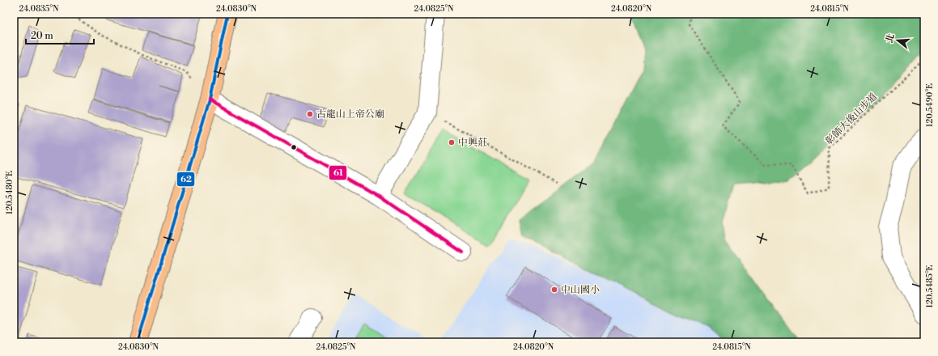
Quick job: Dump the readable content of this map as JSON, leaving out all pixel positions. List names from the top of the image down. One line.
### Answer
{"streets":{"path":["彰師大後山步道"]},"places":["古龍山上帝公廟","中興莊","中山國小"],"lines":["transit line 62","transit line 61"],"scale_bar":"20 m","north":"left","coordinates":["24.0835°N","24.0830°N","24.0825°N","24.0820°N","24.0815°N","120.5490°E","120.5480°E","120.5485°E"]}
